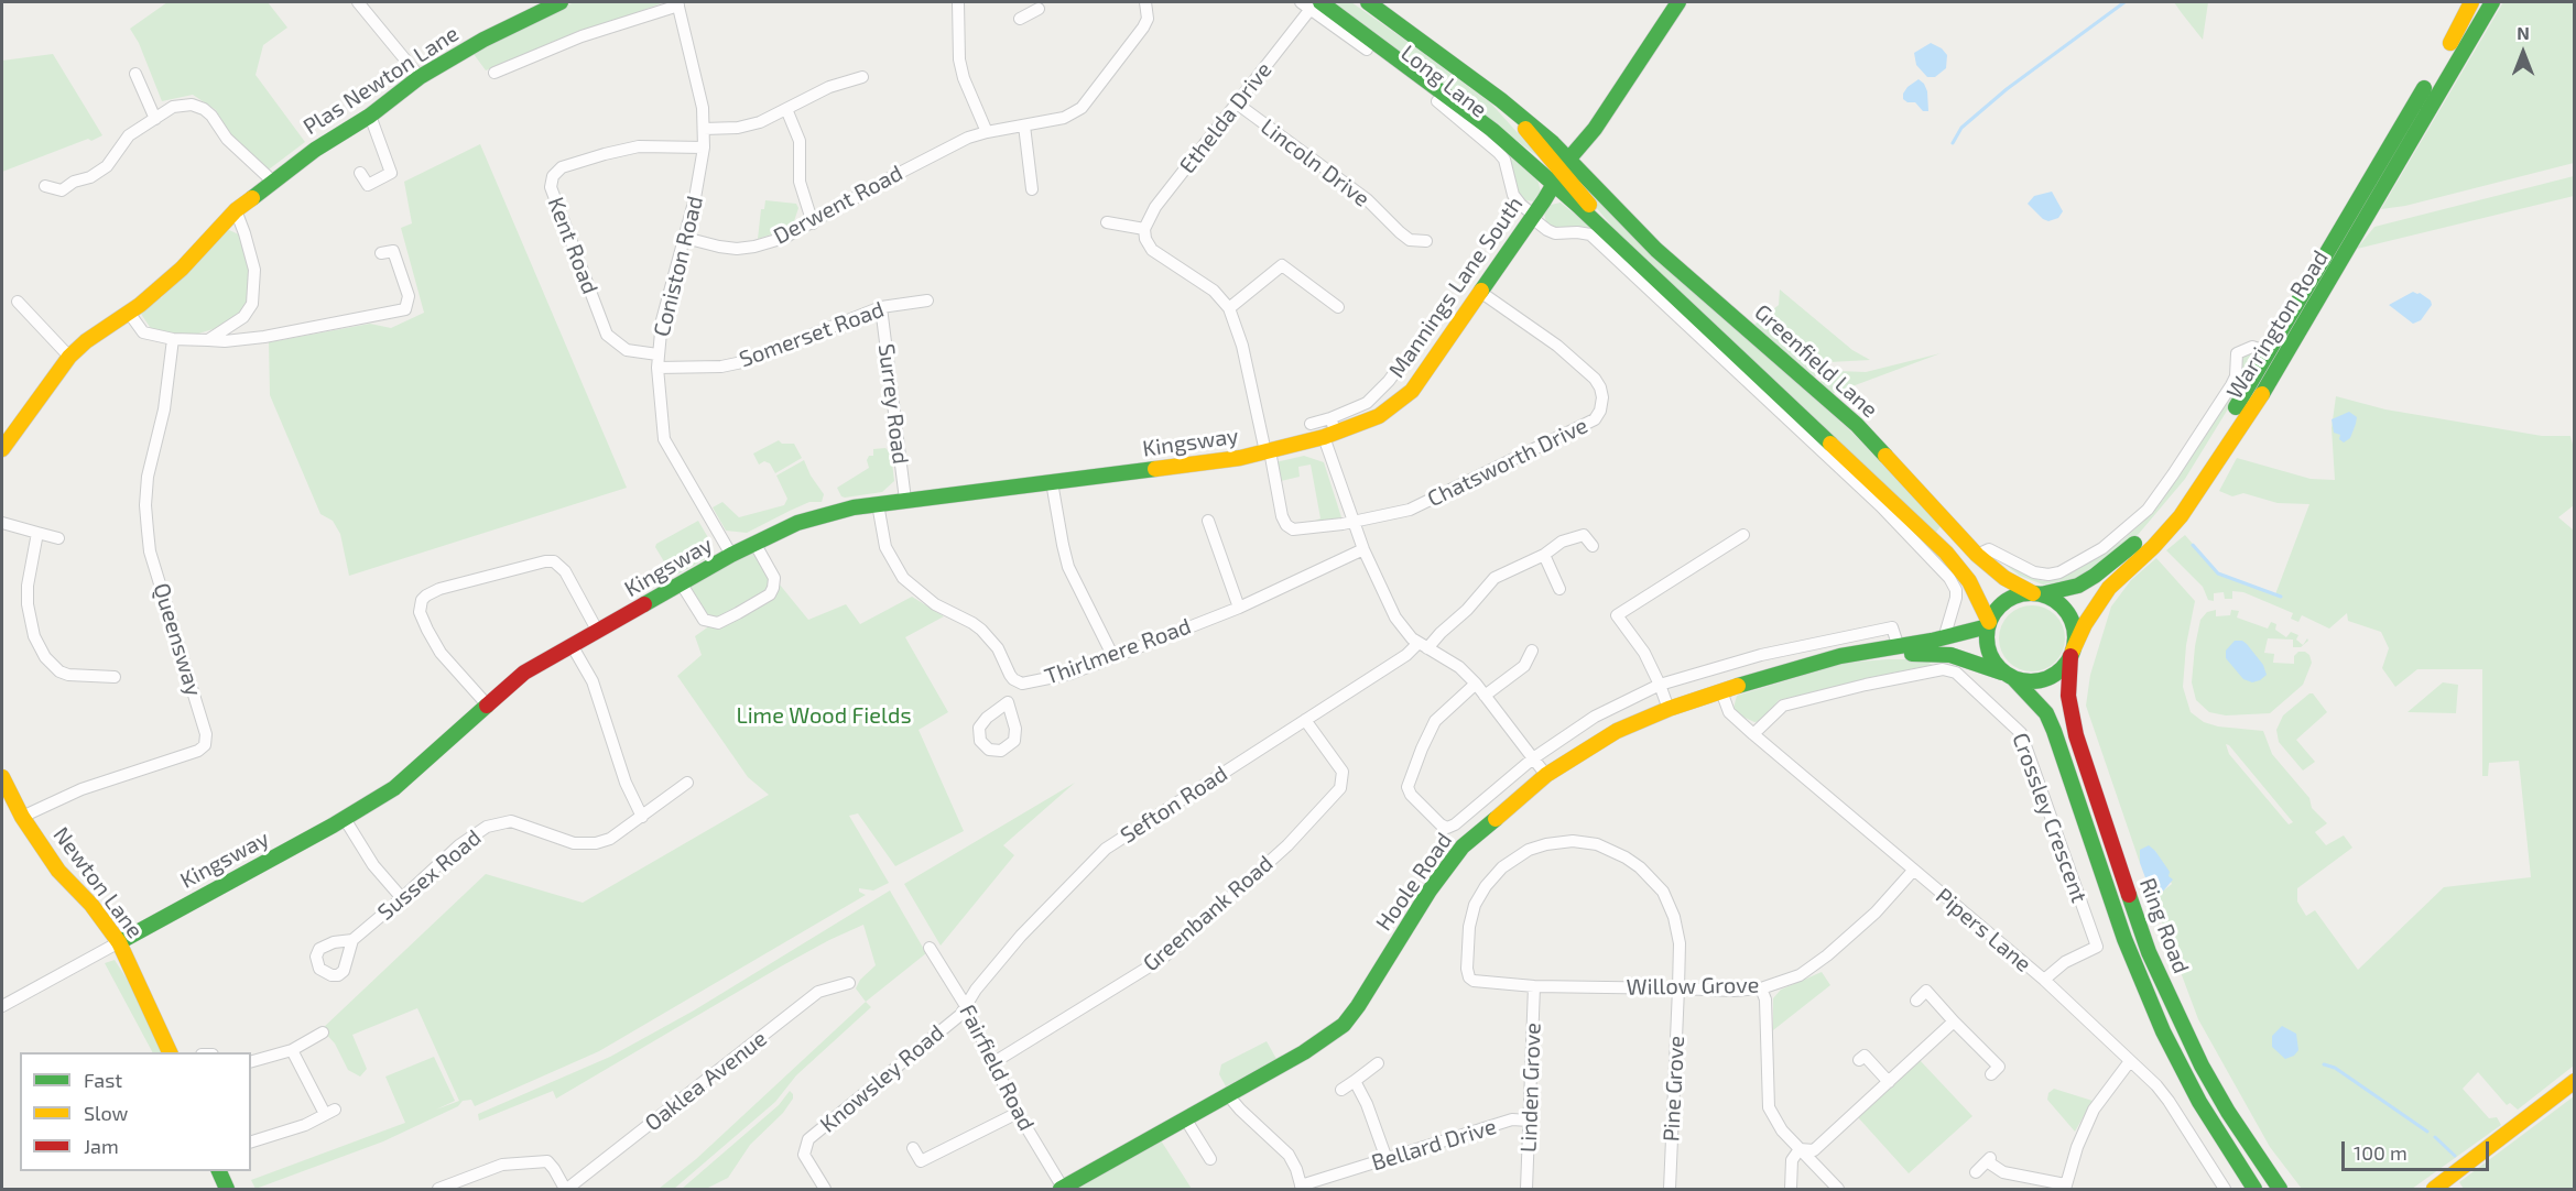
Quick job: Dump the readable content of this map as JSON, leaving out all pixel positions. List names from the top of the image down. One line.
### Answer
{"streets":{"main road":["Plas Newton Lane","Long Lane","Mannings Lane South","Warrington Road","Greenfield Lane","Kingsway","Hoole Road","Newton Lane","Ring Road"],"street":["Ethelda Drive","Lincoln Drive","Derwent Road","Kent Road","Coniston Road","Somerset Road","Surrey Road","Chatsworth Drive","Queensway","Thirlmere Road","Sefton Road","Crossley Crescent","Sussex Road","Greenbank Road","Pipers Lane","Willow Grove","Fairfield Road","Knowsley Road","Oaklea Avenue","Linden Grove","Pine Grove","Bellard Drive"]},"crossings":[["Long Lane","Ethelda Drive"],["Long Lane","Mannings Lane South"],["Long Lane","Greenfield Lane"],["Ethelda Drive","Lincoln Drive"],["Derwent Road","Coniston Road"],["Kent Road","Coniston Road"],["Coniston Road","Somerset Road"],["Coniston Road","Kingsway"],["Mannings Lane South","Greenfield Lane"],["Mannings Lane South","Kingsway"],["Mannings Lane South","Chatsworth Drive"],["Warrington Road","Greenfield Lane"],["Warrington Road","Hoole Road"],["Warrington Road","Ring Road"],["Somerset Road","Surrey Road"],["Greenfield Lane","Hoole Road"],["Greenfield Lane","Ring Road"],["Surrey Road","Kingsway"],["Kingsway","Chatsworth Drive"],["Kingsway","Thirlmere Road"],["Kingsway","Newton Lane"],["Queensway","Newton Lane"],["Sefton Road","Greenbank Road"],["Sefton Road","Fairfield Road"],["Sefton Road","Knowsley Road"],["Crossley Crescent","Pipers Lane"],["Hoole Road","Ring Road"],["Hoole Road","Pipers Lane"],["Hoole Road","Fairfield Road"],["Greenbank Road","Fairfield Road"],["Pipers Lane","Willow Grove"],["Willow Grove","Linden Grove"],["Willow Grove","Pine Grove"],["Fairfield Road","Knowsley Road"],["Linden Grove","Bellard Drive"]],"parks":["Lime Wood Fields"],"legend":["Fast","Slow","Jam"],"scale_bar":"100 m","north":"top"}
